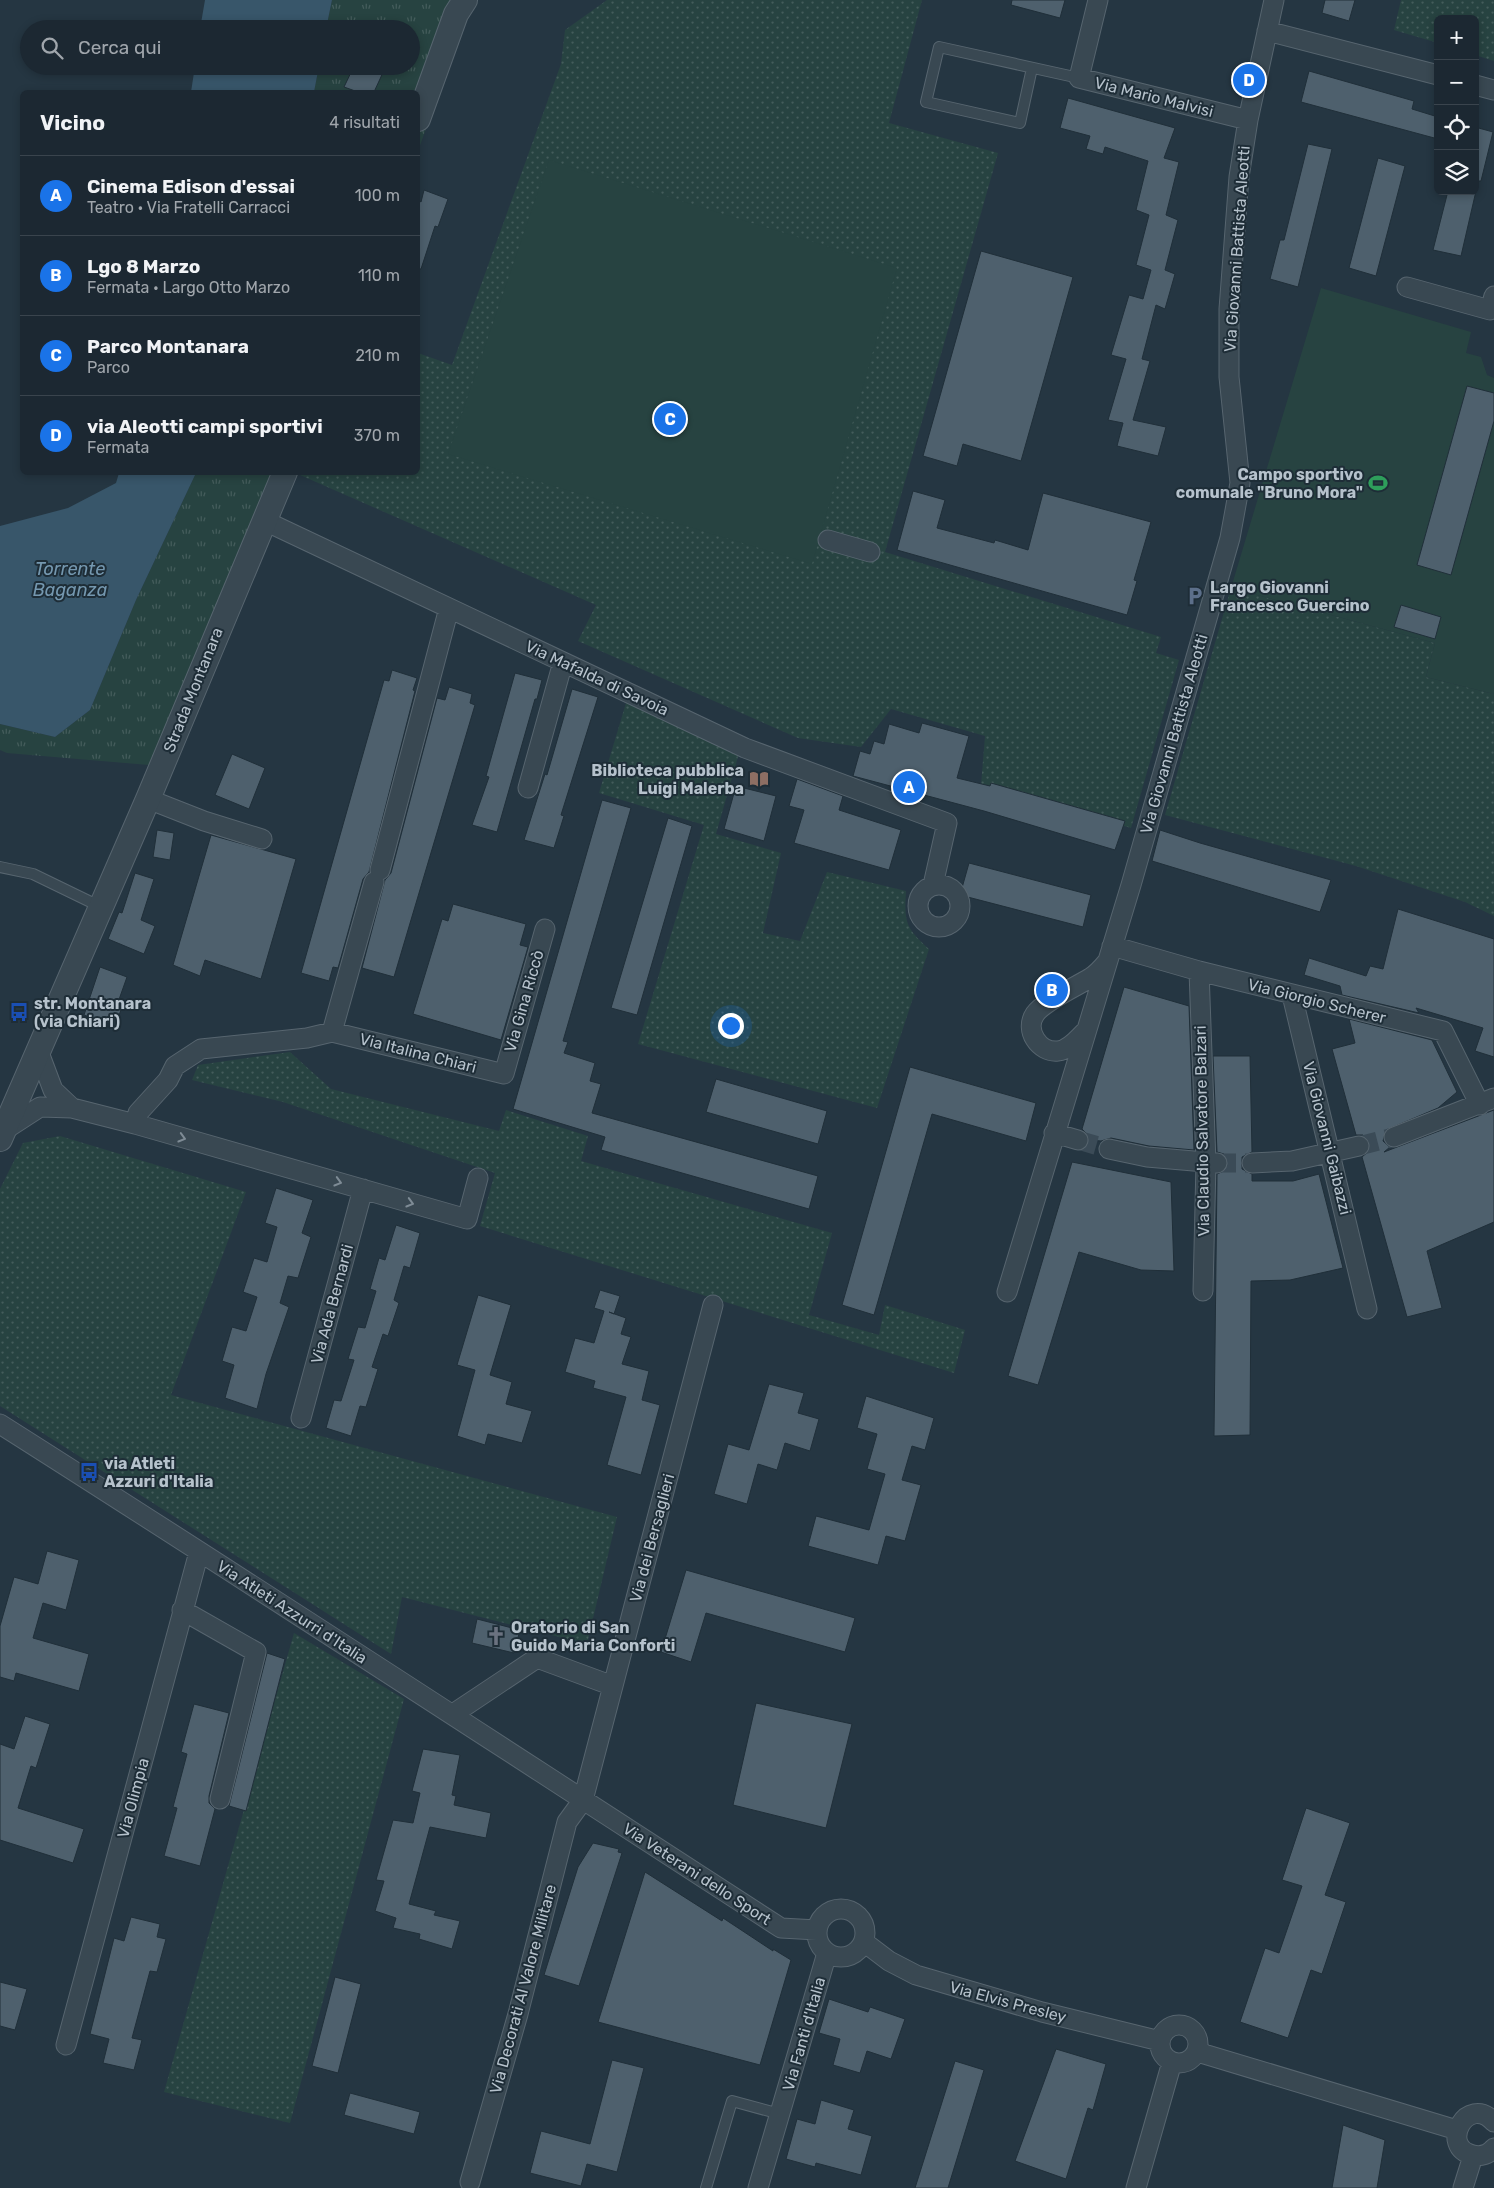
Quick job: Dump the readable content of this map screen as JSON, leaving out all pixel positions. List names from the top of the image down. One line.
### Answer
{"streets":{"street":["Via Mario Malvisi","Via Giovanni Battista Aleotti","Via Mafalda di Savoia","Strada Montanara","Via Gina Riccò","Via Giorgio Scherer","Via Italina Chiari","Via Claudio Salvatore Balzari","Via Giovanni Gaibazzi","Via Ada Bernardi","Via dei Bersaglieri","Via Atleti Azzurri d'Italia","Via Olimpia","Via Veterani dello Sport","Via Decorati Al Valore Militare","Via Elvis Presley","Via Fanti d'Italia"]},"crossings":[["Via Mario Malvisi","Via Giovanni Battista Aleotti"],["Via Giovanni Battista Aleotti","Via Giorgio Scherer"],["Via Mafalda di Savoia","Strada Montanara"],["Via Gina Riccò","Via Italina Chiari"],["Via Giorgio Scherer","Via Claudio Salvatore Balzari"],["Via Giorgio Scherer","Via Giovanni Gaibazzi"],["Via dei Bersaglieri","Via Atleti Azzurri d'Italia"],["Via dei Bersaglieri","Via Veterani dello Sport"],["Via dei Bersaglieri","Via Decorati Al Valore Militare"],["Via Atleti Azzurri d'Italia","Via Olimpia"],["Via Atleti Azzurri d'Italia","Via Veterani dello Sport"],["Via Atleti Azzurri d'Italia","Via Decorati Al Valore Militare"],["Via Veterani dello Sport","Via Decorati Al Valore Militare"],["Via Veterani dello Sport","Via Elvis Presley"],["Via Veterani dello Sport","Via Fanti d'Italia"],["Via Elvis Presley","Via Fanti d'Italia"]],"water":["Torrente Baganza"],"places":{"sports":["Campo sportivo comunale \"Bruno Mora\""],"parking":["Largo Giovanni Francesco Guercino"],"library":["Biblioteca pubblica Luigi Malerba"],"bus stop":["str. Montanara (via Chiari)","via Atleti Azzuri d'Italia"],"church":["Oratorio di San Guido Maria Conforti"]},"page":{"map_buttons":["+","−"],"search":"Cerca qui","pins":["D","C","A","B"],"heading":["Vicino","4 risultati"],"list":[{"mark":"A","name":"Cinema Edison d'essai","note":"Teatro · Via Fratelli Carracci","value":"100 m"},{"mark":"B","name":"Lgo 8 Marzo","note":"Fermata · Largo Otto Marzo","value":"110 m"},{"mark":"C","name":"Parco Montanara","note":"Parco","value":"210 m"},{"mark":"D","name":"via Aleotti campi sportivi","note":"Fermata","value":"370 m"}]}}
